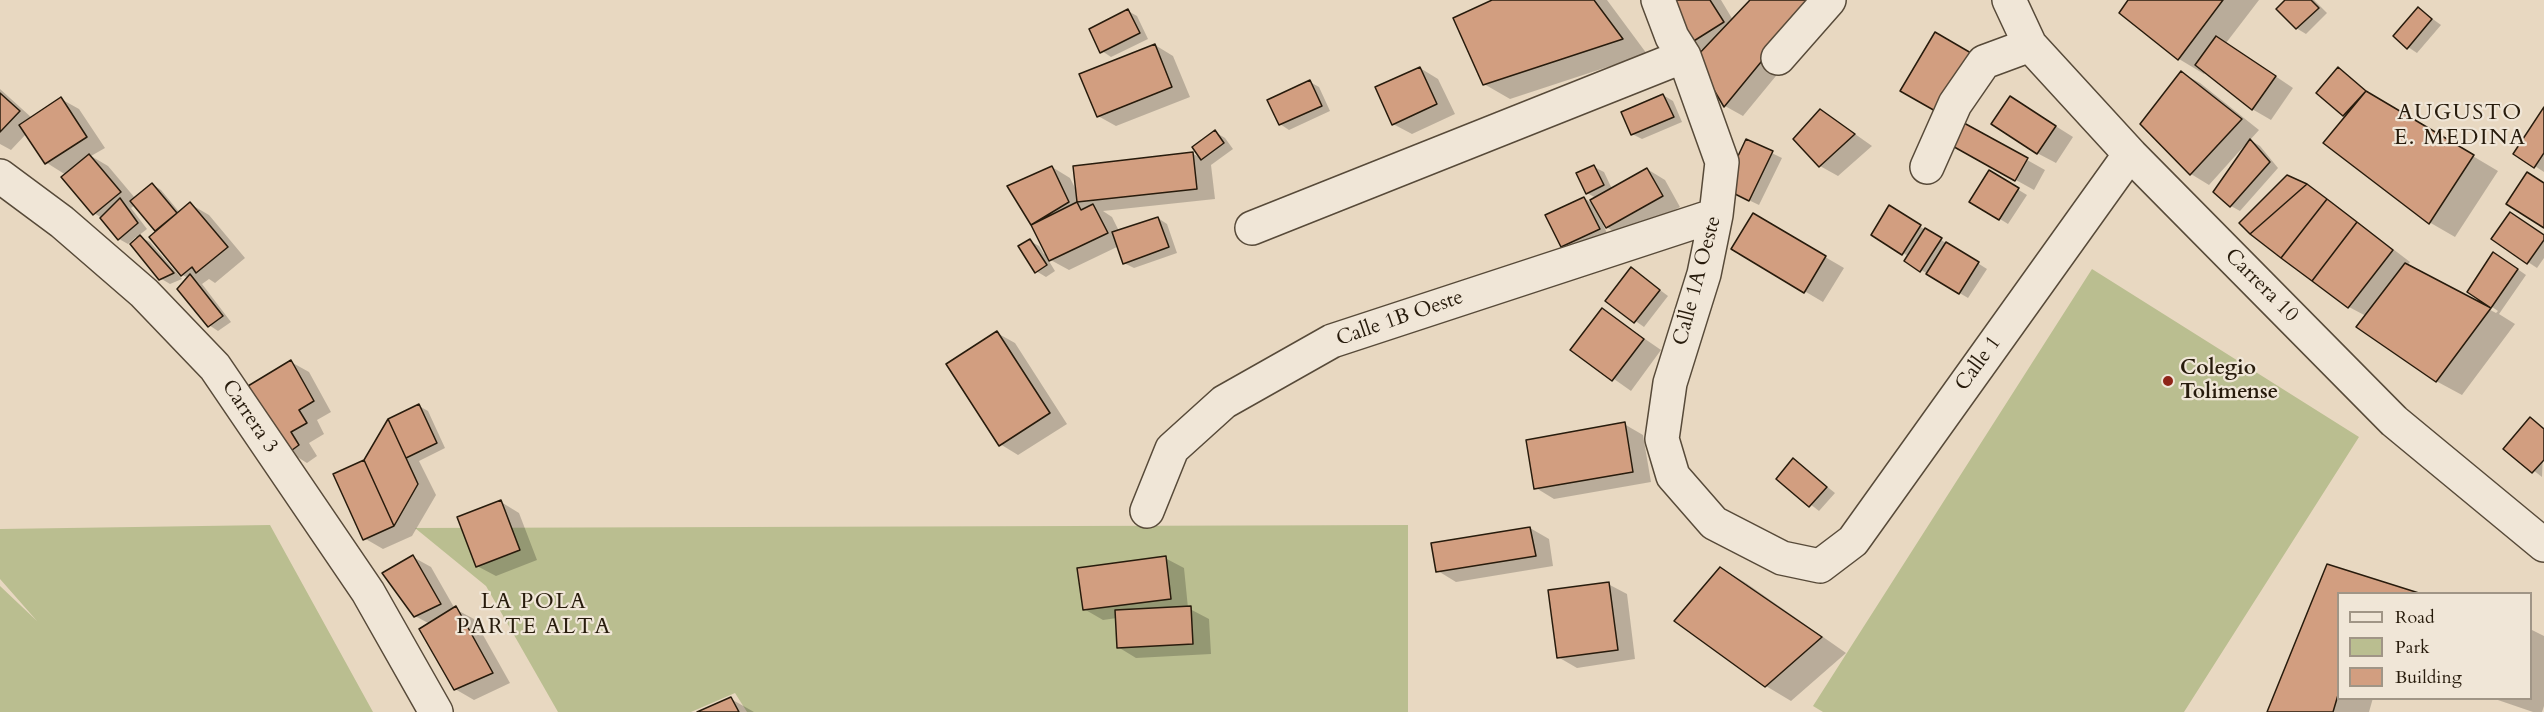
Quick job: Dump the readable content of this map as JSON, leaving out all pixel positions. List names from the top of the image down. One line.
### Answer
{"streets":{"street":["Calle 1A Oeste","Carrera 10","Calle 1B Oeste","Calle 1","Carrera 3"]},"crossings":[["Calle 1A Oeste","Calle 1B Oeste"],["Calle 1A Oeste","Calle 1"],["Carrera 10","Calle 1"]],"districts":["AUGUSTO E. MEDINA","LA POLA PARTE ALTA"],"places":["Colegio Tolimense"],"legend":["Road","Park","Building"]}
